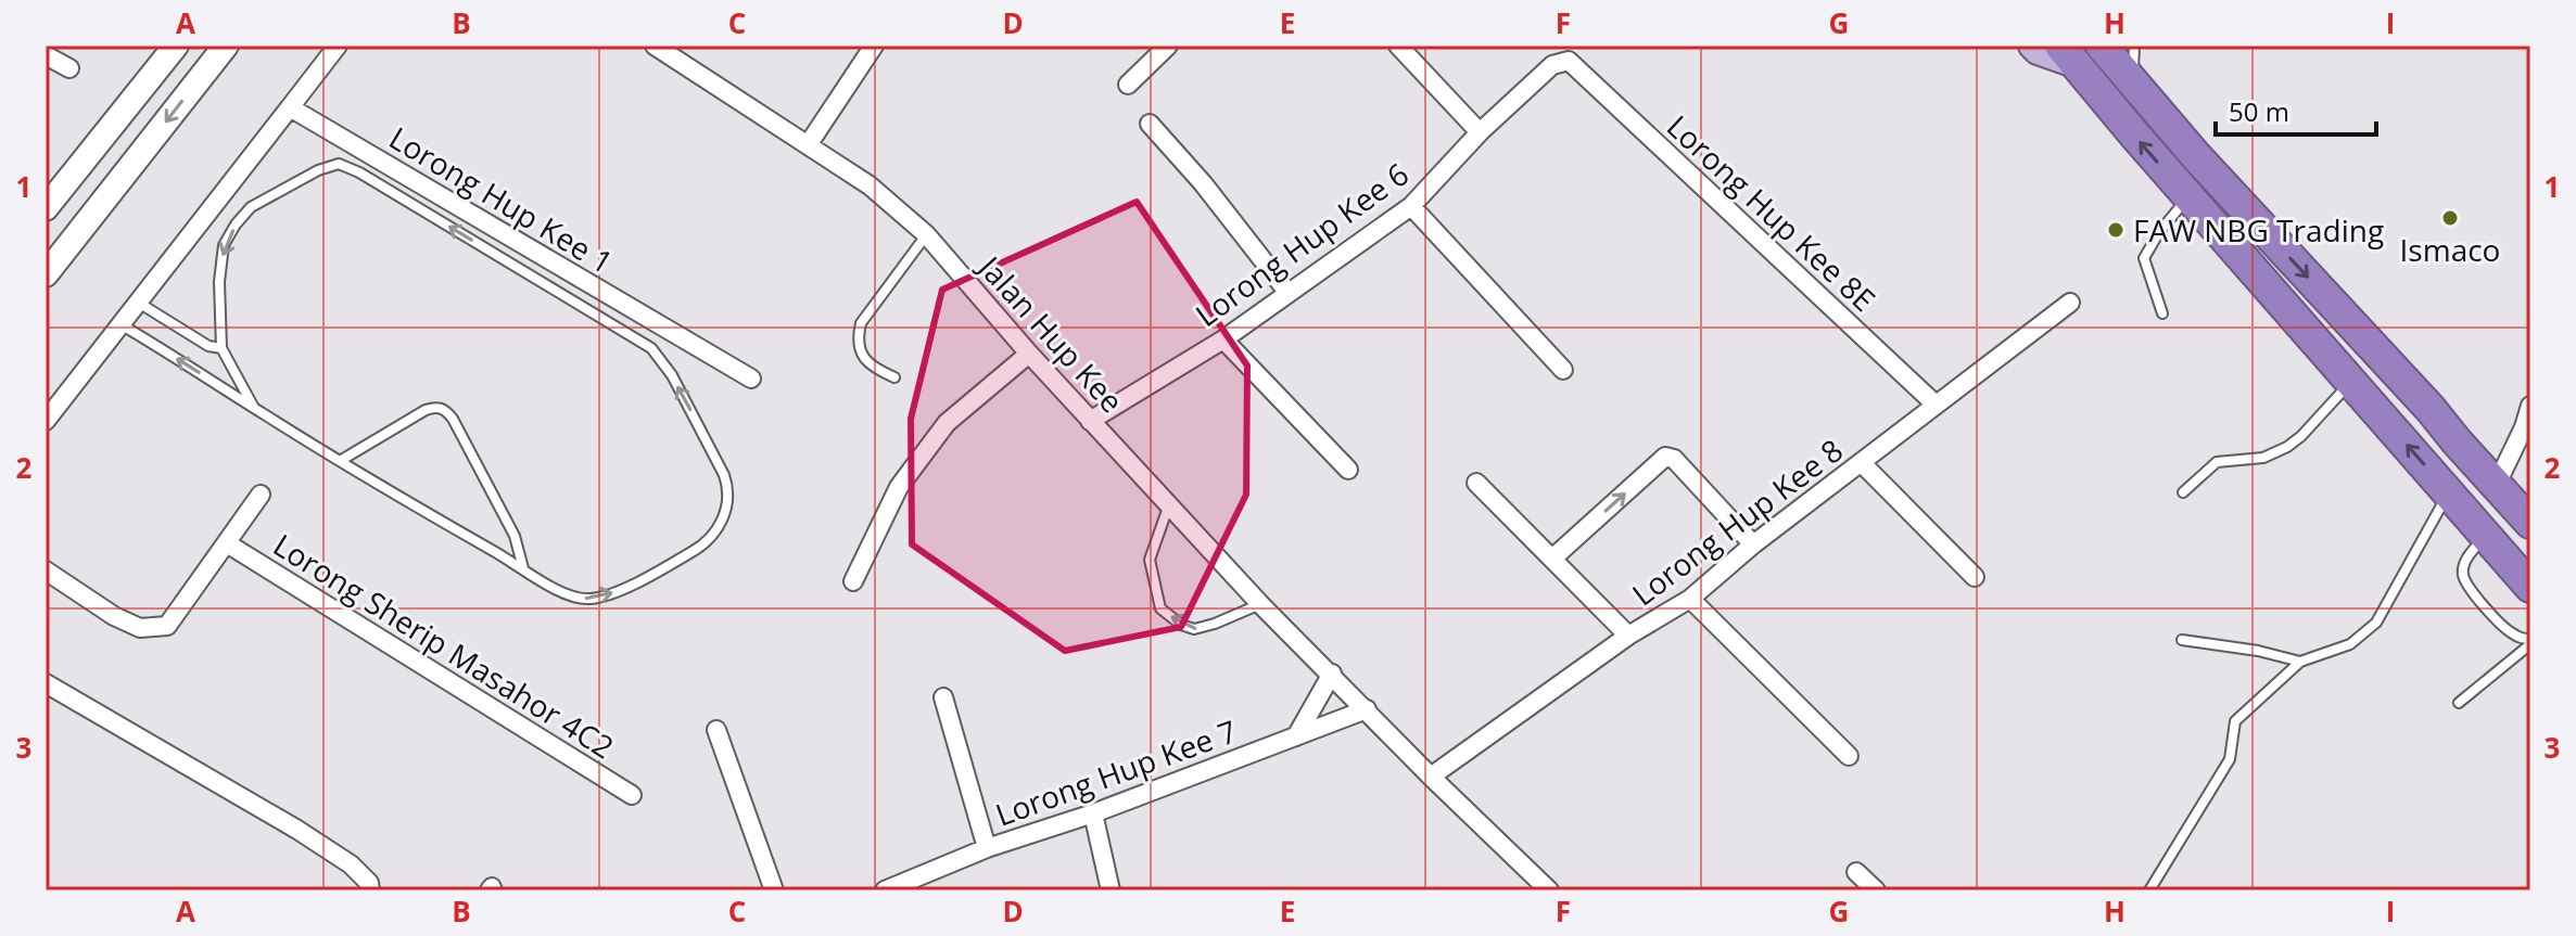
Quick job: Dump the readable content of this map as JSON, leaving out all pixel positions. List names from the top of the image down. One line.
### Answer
{"streets":{"street":["Lorong Hup Kee 1","Lorong Hup Kee 8E","Lorong Hup Kee 6","Jalan Hup Kee","Lorong Hup Kee 8","Lorong Sherip Masahor 4C2","Lorong Hup Kee 7"]},"crossings":[["Lorong Hup Kee 8E","Lorong Hup Kee 6"],["Lorong Hup Kee 8E","Lorong Hup Kee 8"],["Lorong Hup Kee 6","Jalan Hup Kee"],["Jalan Hup Kee","Lorong Hup Kee 8"],["Jalan Hup Kee","Lorong Hup Kee 7"]],"places":["Ismaco","FAW NBG Trading"],"scale_bar":"50 m","grid":{"columns":["A","B","C","D","E","F","G","H","I"],"rows":["1","2","3"]}}
